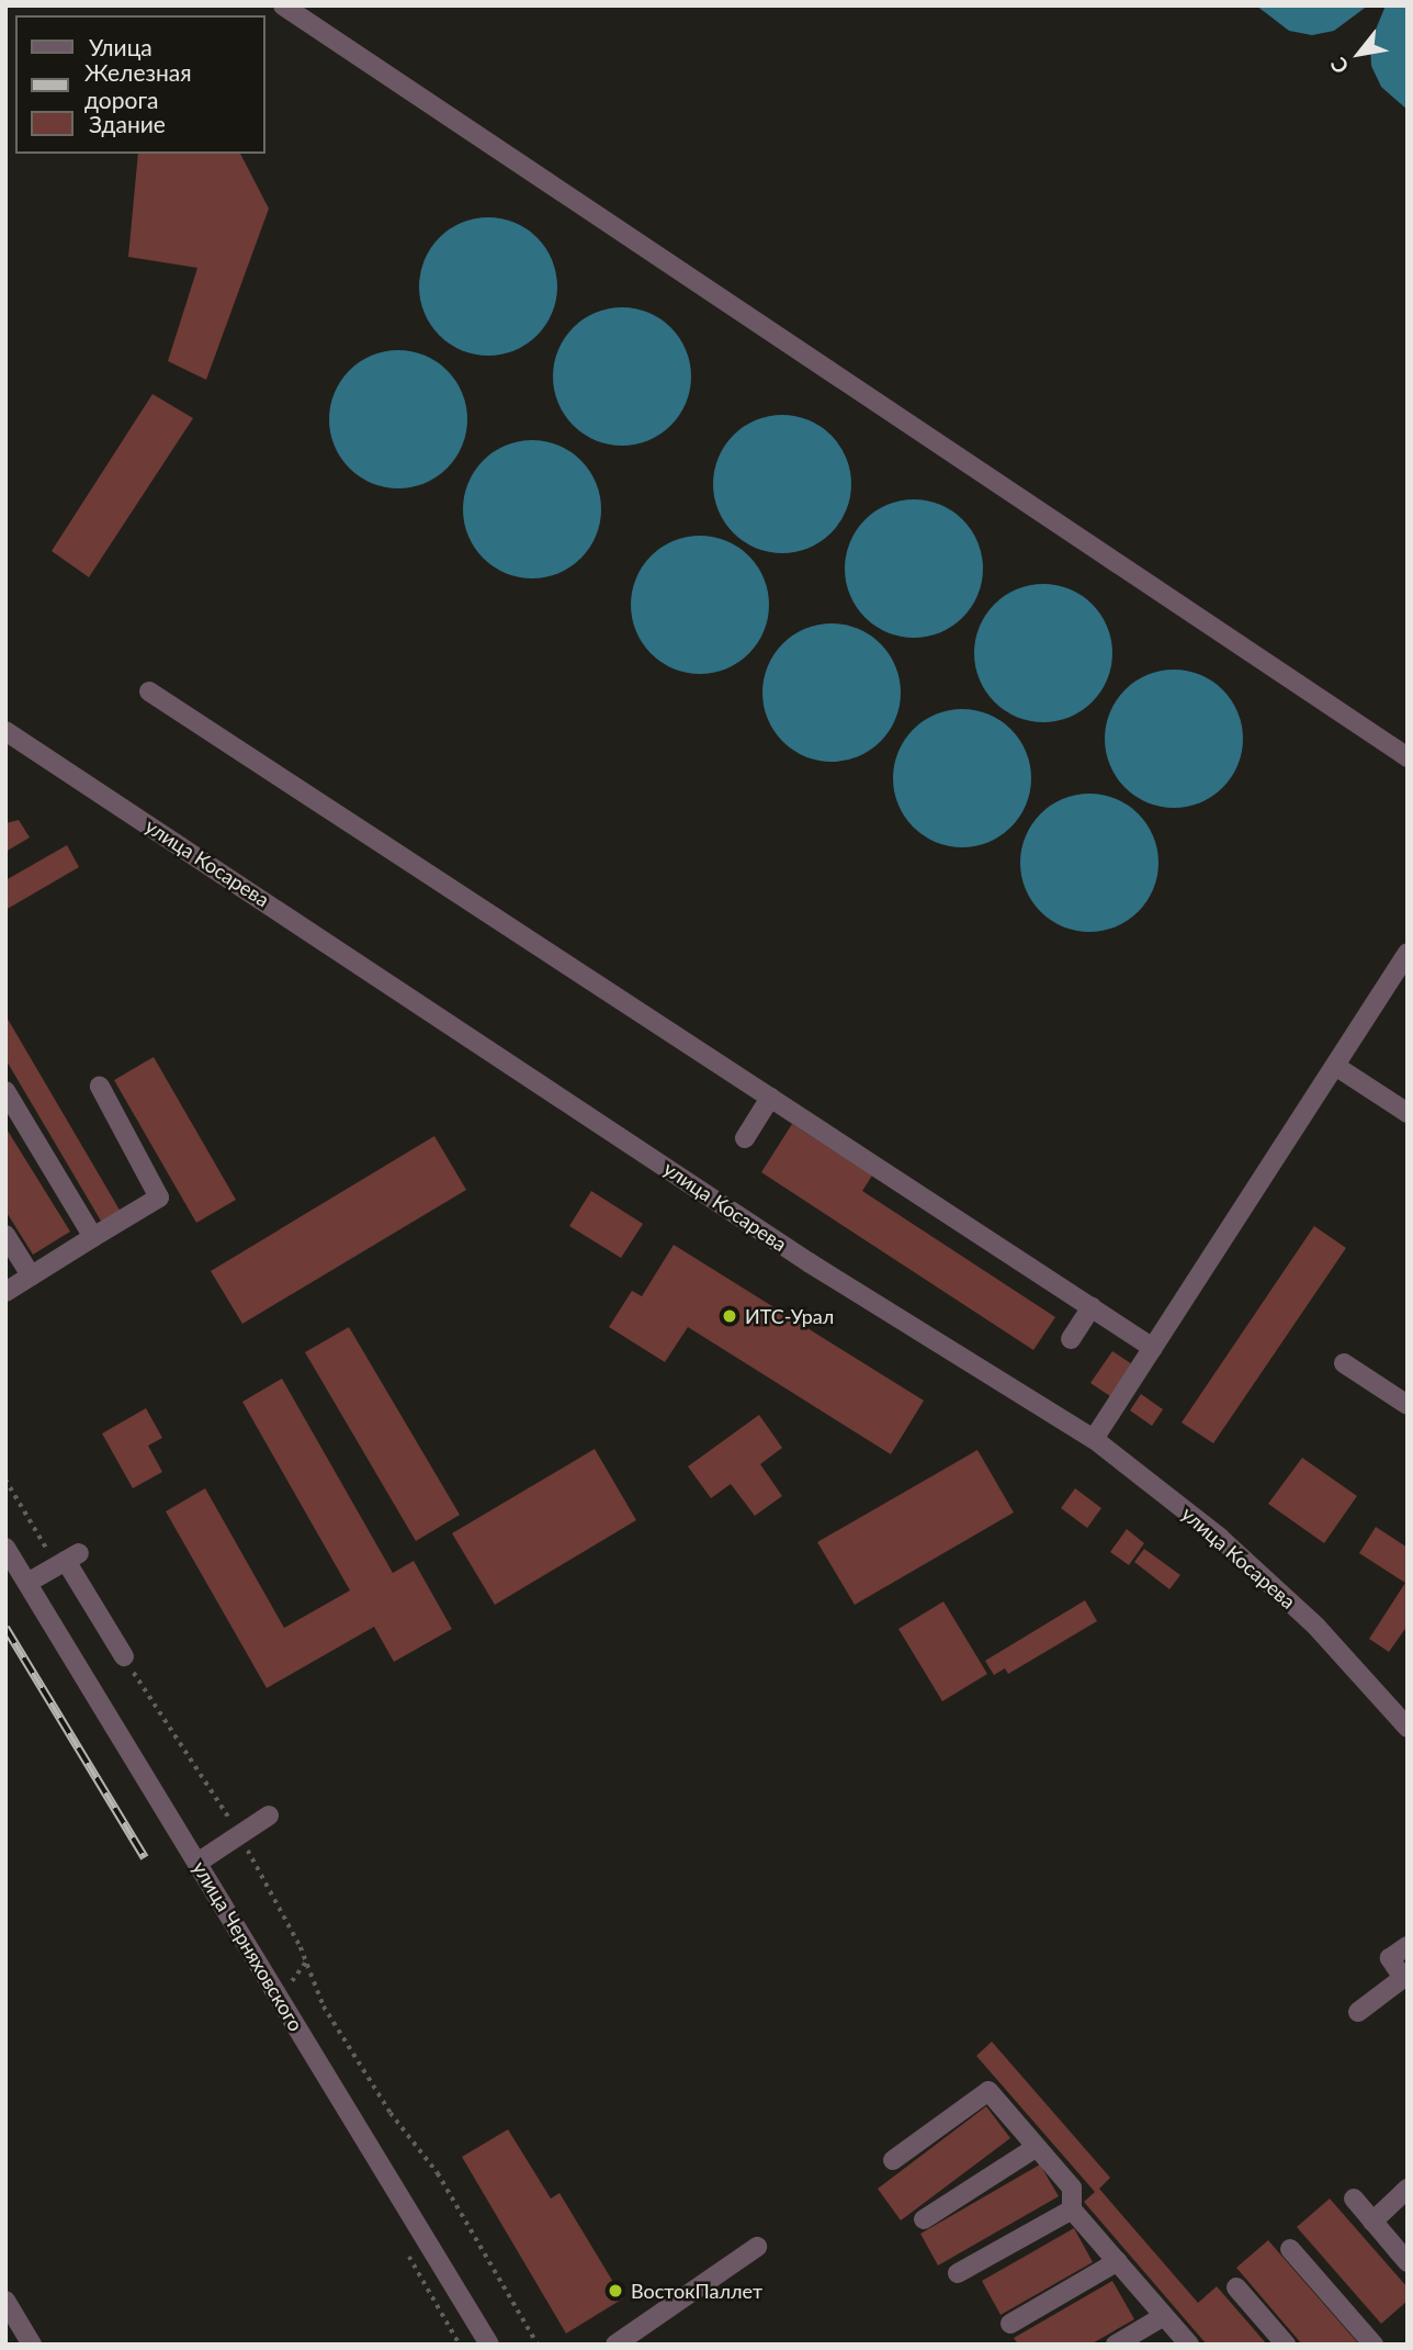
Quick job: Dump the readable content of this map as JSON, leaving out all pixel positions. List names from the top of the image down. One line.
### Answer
{"streets":{"street":["улица Косарева","улица Черняховского"]},"places":["ИТС-Урал","ВостокПаллет"],"legend":["Улица","Железная дорога","Здание"],"north":"bottom left"}
